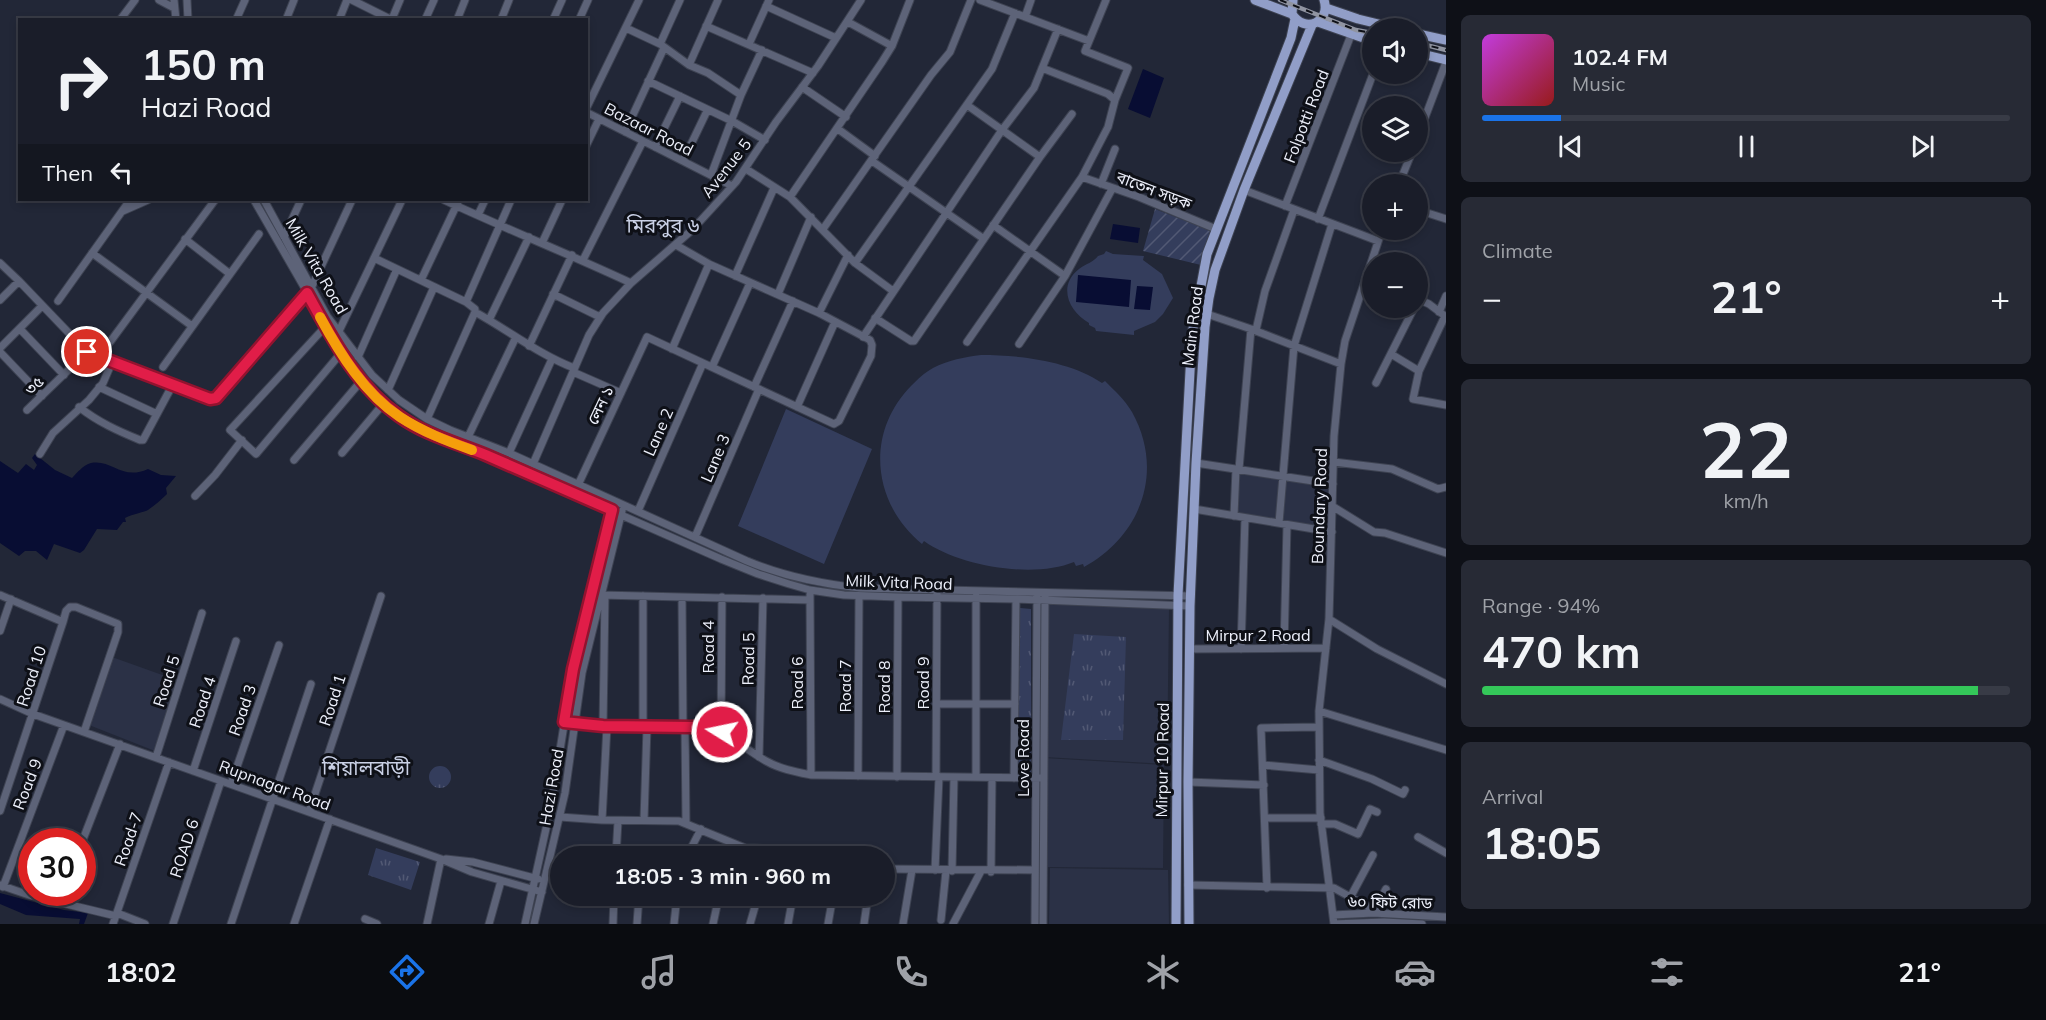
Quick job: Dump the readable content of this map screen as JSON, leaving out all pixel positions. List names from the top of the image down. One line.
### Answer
{"streets":{"main road":["Main Road","Mirpur 10 Road"],"street":["Folpotti Road","Bazaar Road","Avenue 5","বাতেন সড়ক","Milk Vita Road","৩৫","লেন ১","Lane 2","Lane 3","Boundary Road","Mirpur 2 Road","Road 4","Road 5","Road 10","Road 6","Road 9","Road 7","Road 8","Road 1","Road 3","Love Road","Rupnagar Road","Hazi Road","Road-7","ROAD 6","৬০ ফিট রোড"]},"crossings":[["Bazaar Road","Avenue 5"],["Avenue 5","Milk Vita Road"],["বাতেন সড়ক","Main Road"],["Milk Vita Road","Main Road"],["Milk Vita Road","লেন ১"],["Milk Vita Road","Lane 2"],["Milk Vita Road","Lane 3"],["Milk Vita Road","Road 6"],["Milk Vita Road","Road 9"],["Milk Vita Road","Road 7"],["Milk Vita Road","Road 8"],["Milk Vita Road","Love Road"],["Milk Vita Road","Mirpur 10 Road"],["Milk Vita Road","Hazi Road"],["Main Road","Mirpur 2 Road"],["Main Road","Mirpur 10 Road"],["Boundary Road","Mirpur 2 Road"],["Boundary Road","৬০ ফিট রোড"],["Mirpur 2 Road","Mirpur 10 Road"],["Road 4","Rupnagar Road"],["Road 5","Rupnagar Road"],["Road 10","Rupnagar Road"],["Road 9","Rupnagar Road"],["Road 1","Rupnagar Road"],["Road 3","Rupnagar Road"],["Rupnagar Road","Hazi Road"],["Rupnagar Road","Road-7"],["Rupnagar Road","ROAD 6"]],"districts":["মিরপুর ৬","শিয়ালবাড়ী"],"page":{"map_buttons":["+","−"],"turn":["150 m","Hazi Road"],"song":["102.4 FM","Music"],"then":"Then","tile":["Climate",["22","km/h"],["Range · 94%","470 km"],["Arrival","18:05"]],"heat":["−","21°","+"],"limit":"30","trip":"18:05 · 3 min · 960 m","tabs":["18:02","21°"]}}
